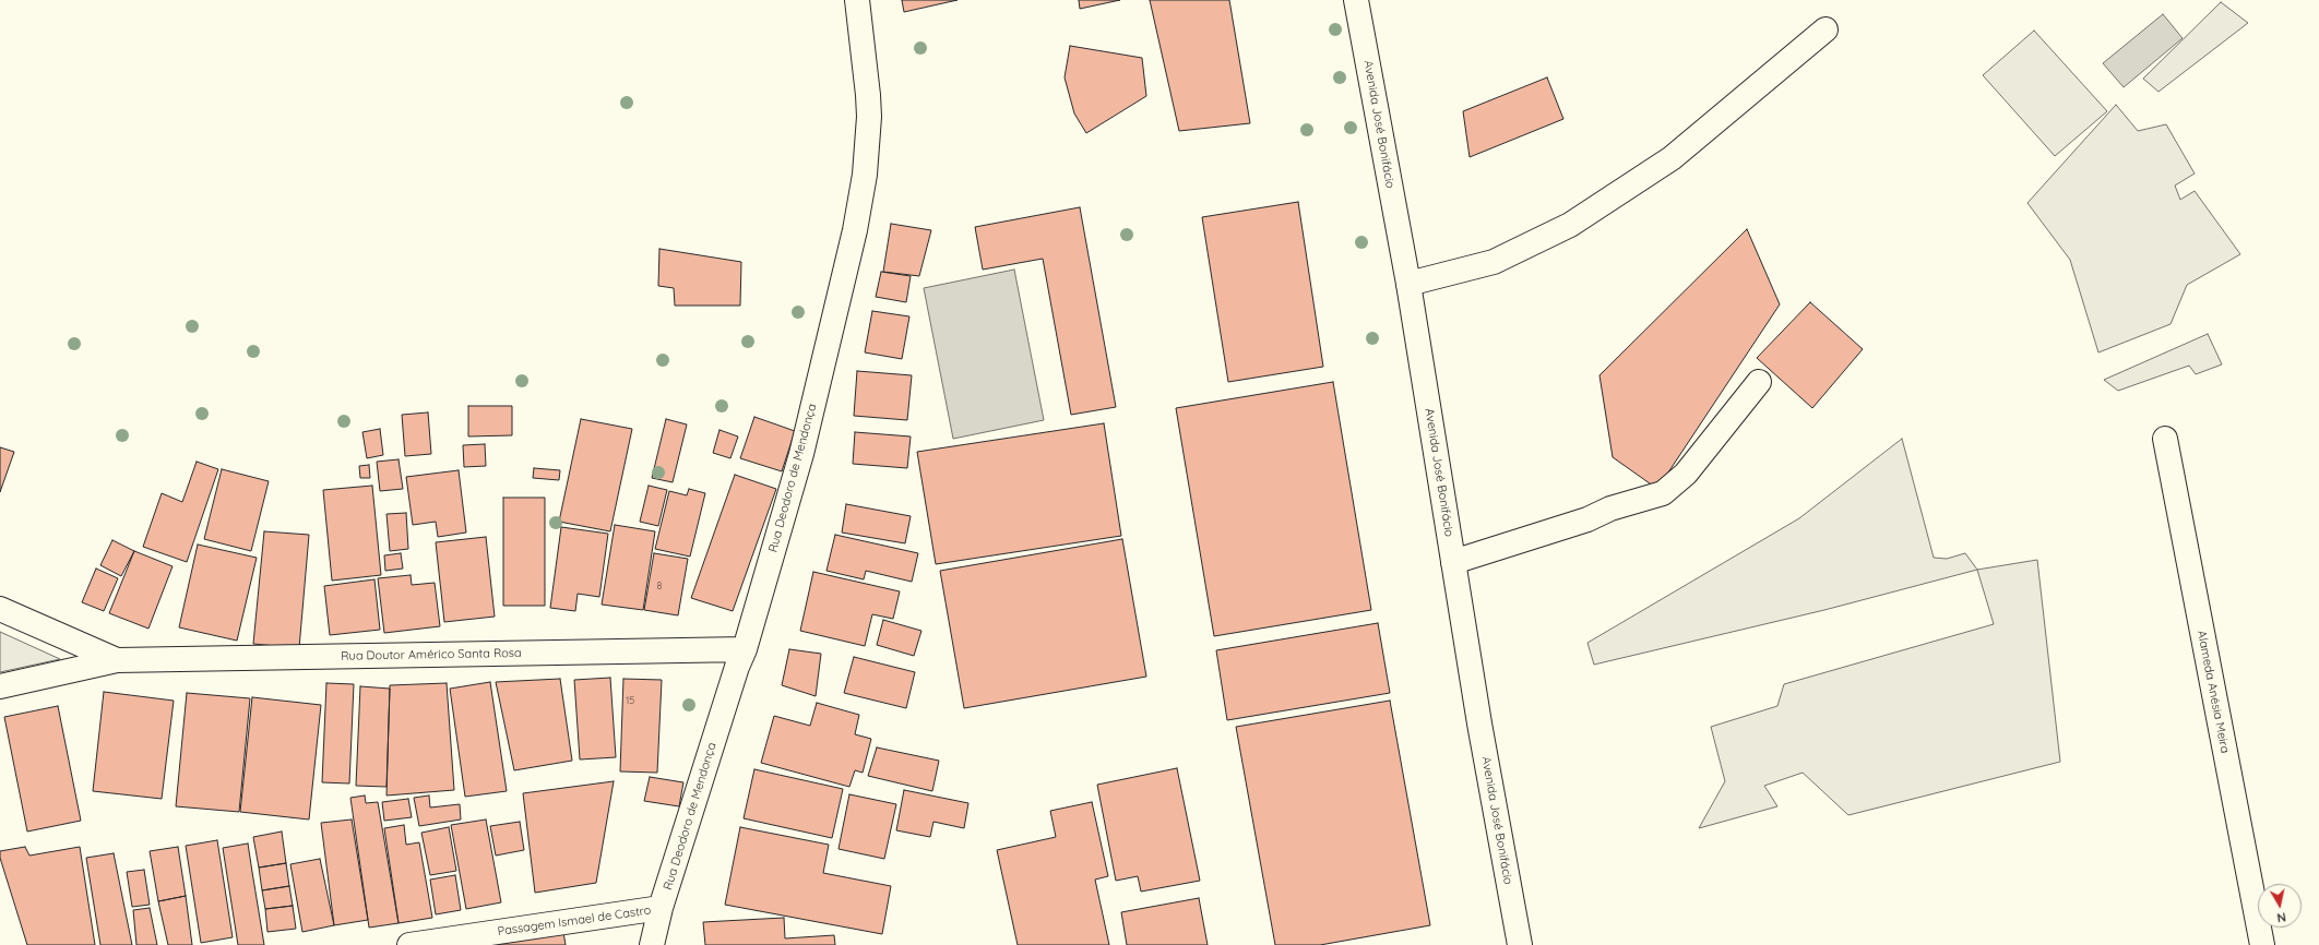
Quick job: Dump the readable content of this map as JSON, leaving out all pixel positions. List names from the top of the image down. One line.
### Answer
{"streets":{"street":["Avenida José Bonifácio","Rua Deodoro de Mendonça","Rua Doutor Américo Santa Rosa","Alameda Anésia Meira","Passagem Ismael de Castro"]},"crossings":[["Rua Deodoro de Mendonça","Rua Doutor Américo Santa Rosa"],["Rua Deodoro de Mendonça","Passagem Ismael de Castro"]],"house_numbers":["8","15"],"north":"bottom"}
